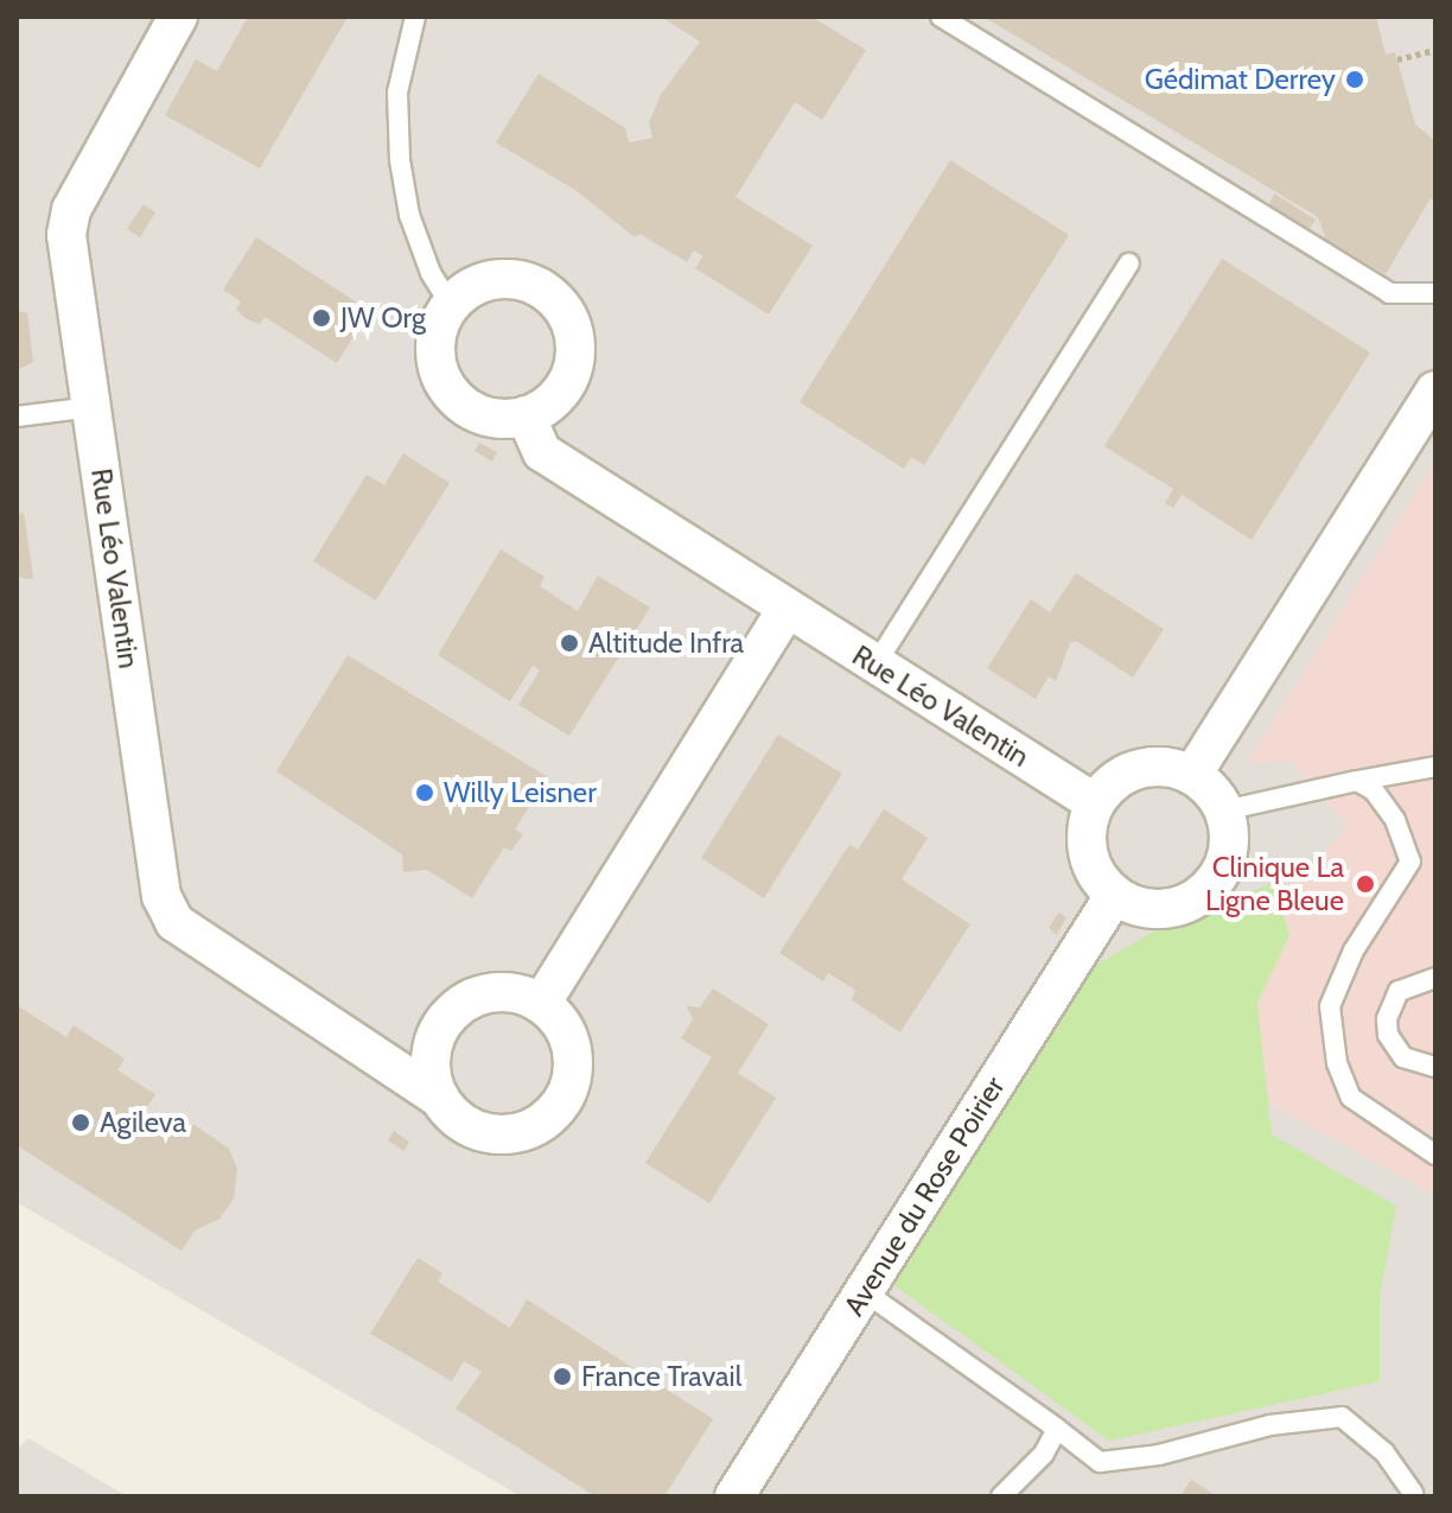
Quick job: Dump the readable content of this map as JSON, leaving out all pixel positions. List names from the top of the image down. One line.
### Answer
{"streets":{"street":["Rue Léo Valentin","Avenue du Rose Poirier"]},"crossings":[["Rue Léo Valentin","Avenue du Rose Poirier"]],"places":["Gédimat Derrey","JW Org","Altitude Infra","Willy Leisner","Clinique La Ligne Bleue","Agileva","France Travail"]}
